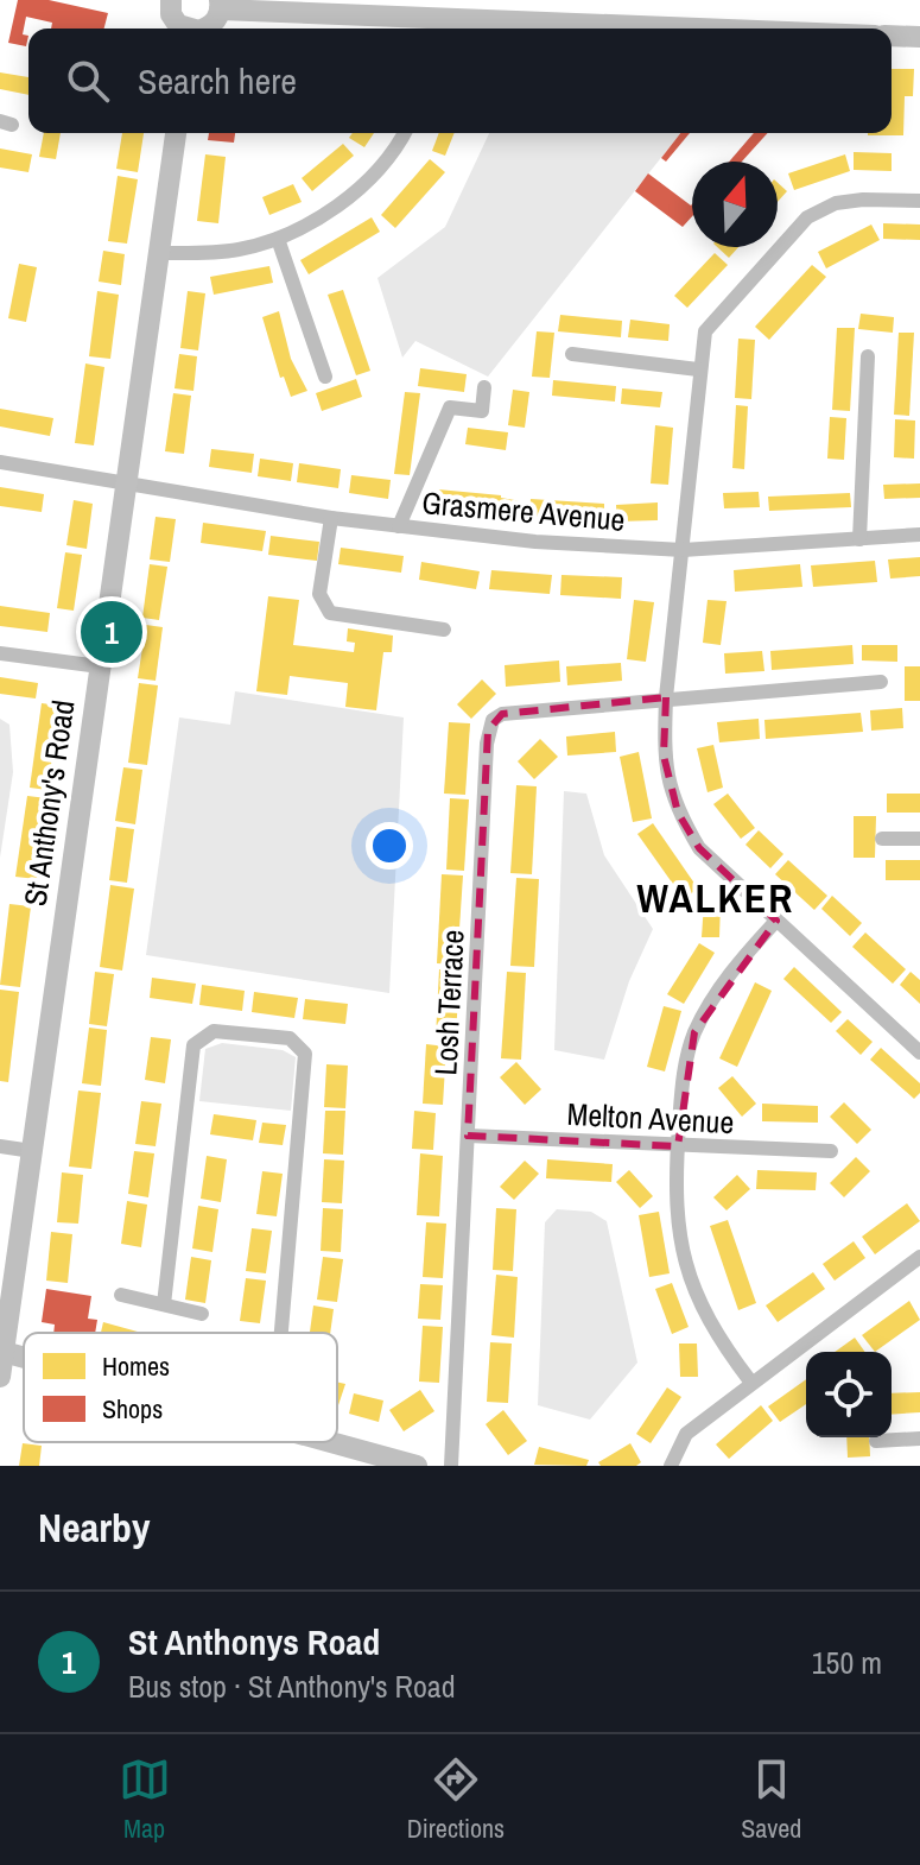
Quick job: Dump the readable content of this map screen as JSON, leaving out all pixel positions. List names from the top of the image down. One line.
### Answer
{"streets":{"street":["Grasmere Avenue","St Anthony's Road","Losh Terrace","Melton Avenue"]},"crossings":[["Grasmere Avenue","St Anthony's Road"],["Losh Terrace","Melton Avenue"]],"districts":["WALKER"],"legend":["Homes","Shops"],"north":"top","page":{"search":"Search here","pins":"1","heading":"Nearby","list":[{"mark":"1","name":"St Anthonys Road","note":"Bus stop · St Anthony's Road","value":"150 m"}],"nav":["Map","Directions","Saved"]}}
